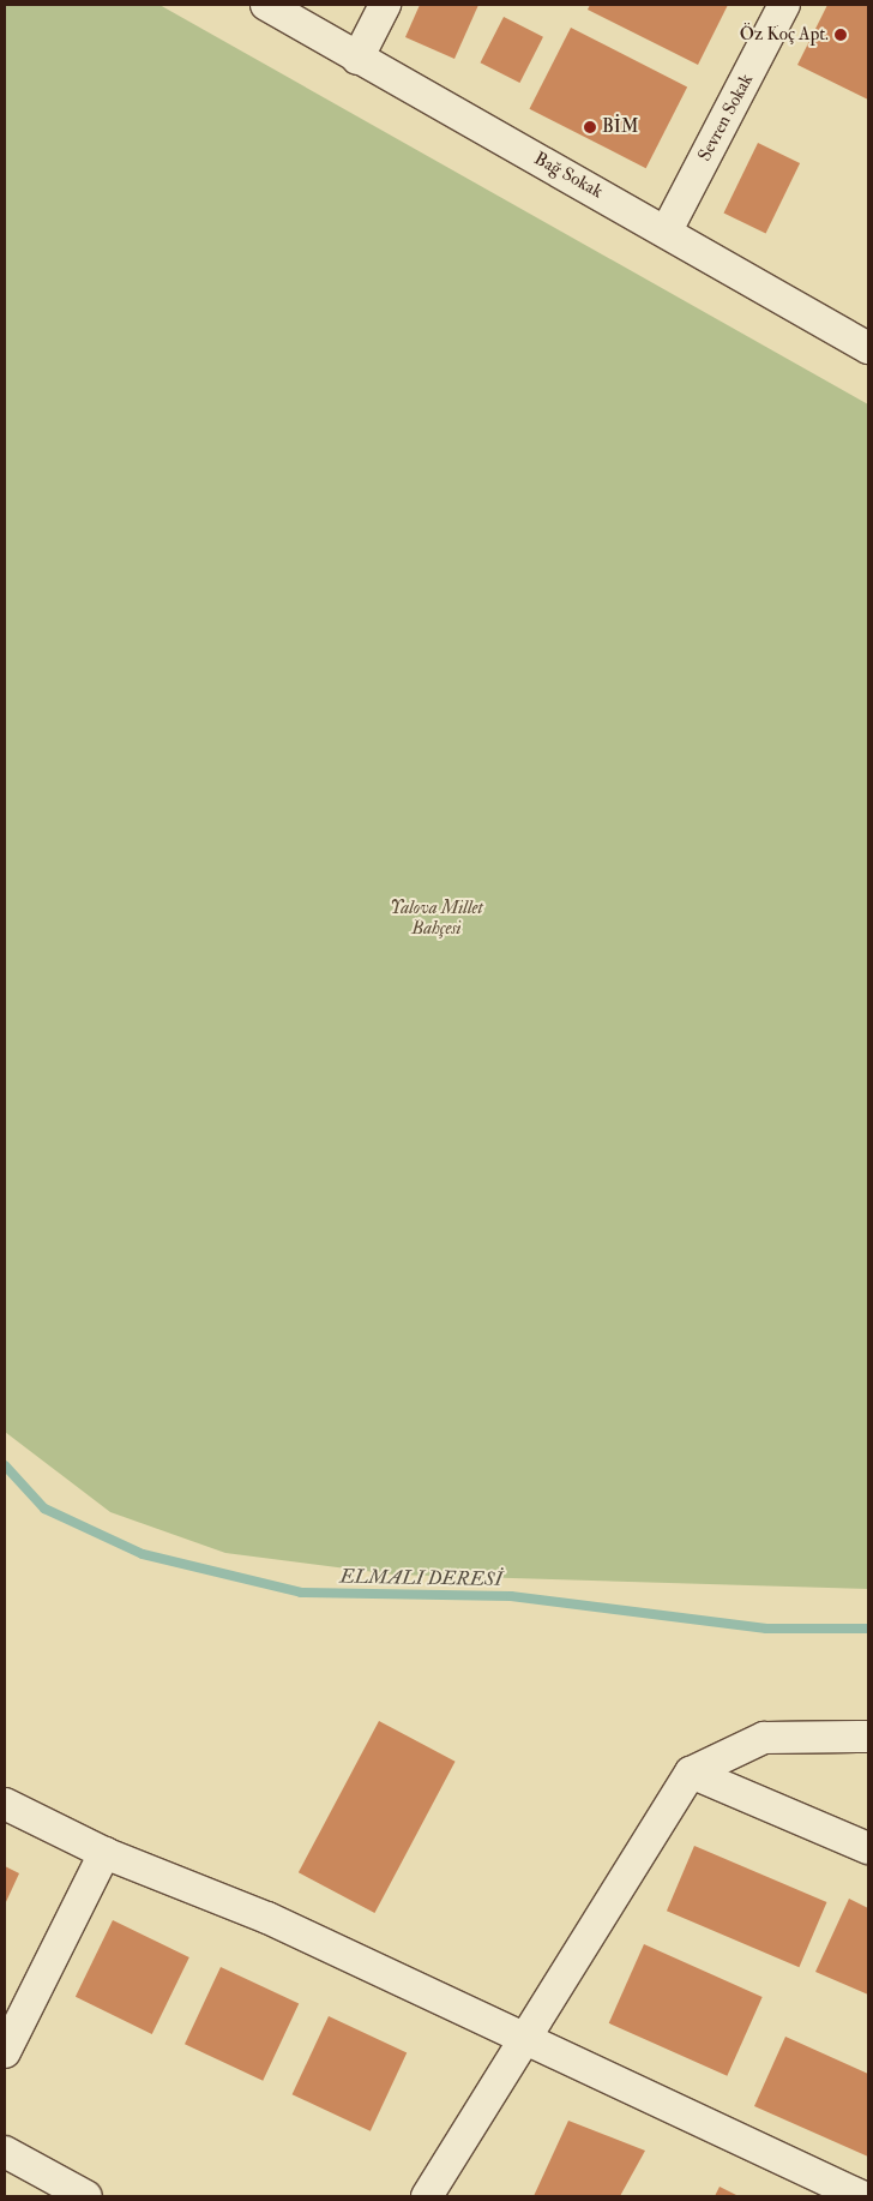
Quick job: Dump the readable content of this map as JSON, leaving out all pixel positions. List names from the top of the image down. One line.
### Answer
{"streets":{"street":["Sevren Sokak","Bağ Sokak"]},"crossings":[["Sevren Sokak","Bağ Sokak"]],"water":["ELMALI DERESİ"],"parks":["Yalova Millet Bahçesi"],"places":["Öz Koç Apt.","BİM"]}
